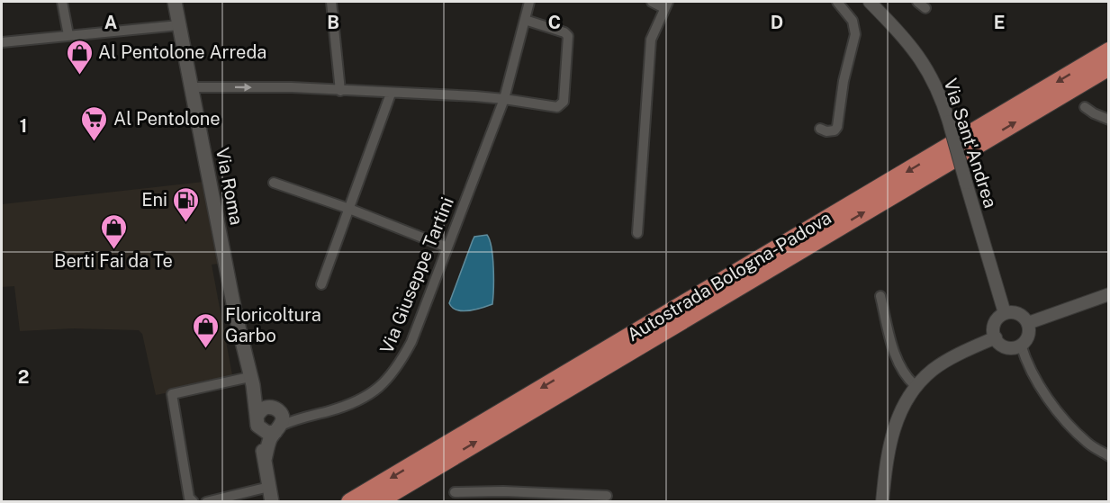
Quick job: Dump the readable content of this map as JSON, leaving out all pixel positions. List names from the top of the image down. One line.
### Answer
{"streets":{"highway":["Autostrada Bologna-Padova"],"main road":["Via Roma"],"street":["Via Sant'Andrea","Via Giuseppe Tartini"]},"crossings":[["Via Roma","Via Giuseppe Tartini"]],"places":{"shop":["Al Pentolone Arreda","Berti Fai da Te","Floricoltura Garbo"],"supermarket":["Al Pentolone"],"fuel station":["Eni"]},"grid":{"columns":["A","B","C","D","E"],"rows":["1","2"]}}
